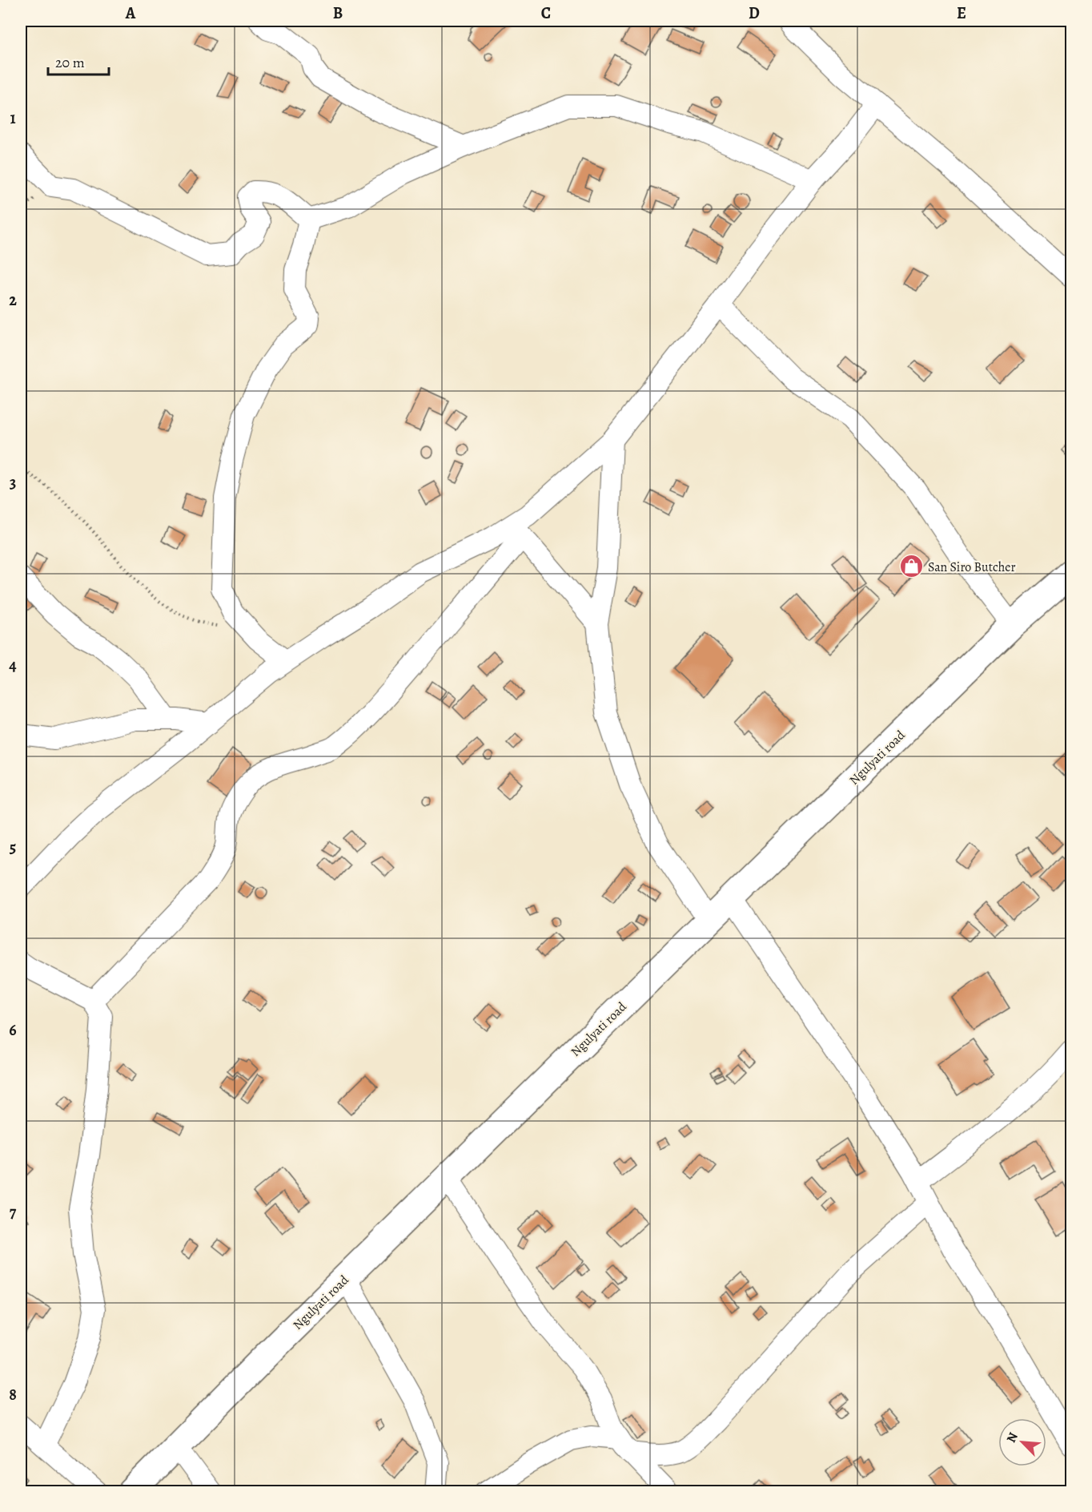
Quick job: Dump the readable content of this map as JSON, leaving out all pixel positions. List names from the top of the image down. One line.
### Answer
{"streets":{"main road":["Ngulyati road"]},"places":{"shop":["San Siro Butcher"]},"scale_bar":"20 m","north":"top left","grid":{"columns":["A","B","C","D","E"],"rows":["1","2","3","4","5","6","7","8"]}}
